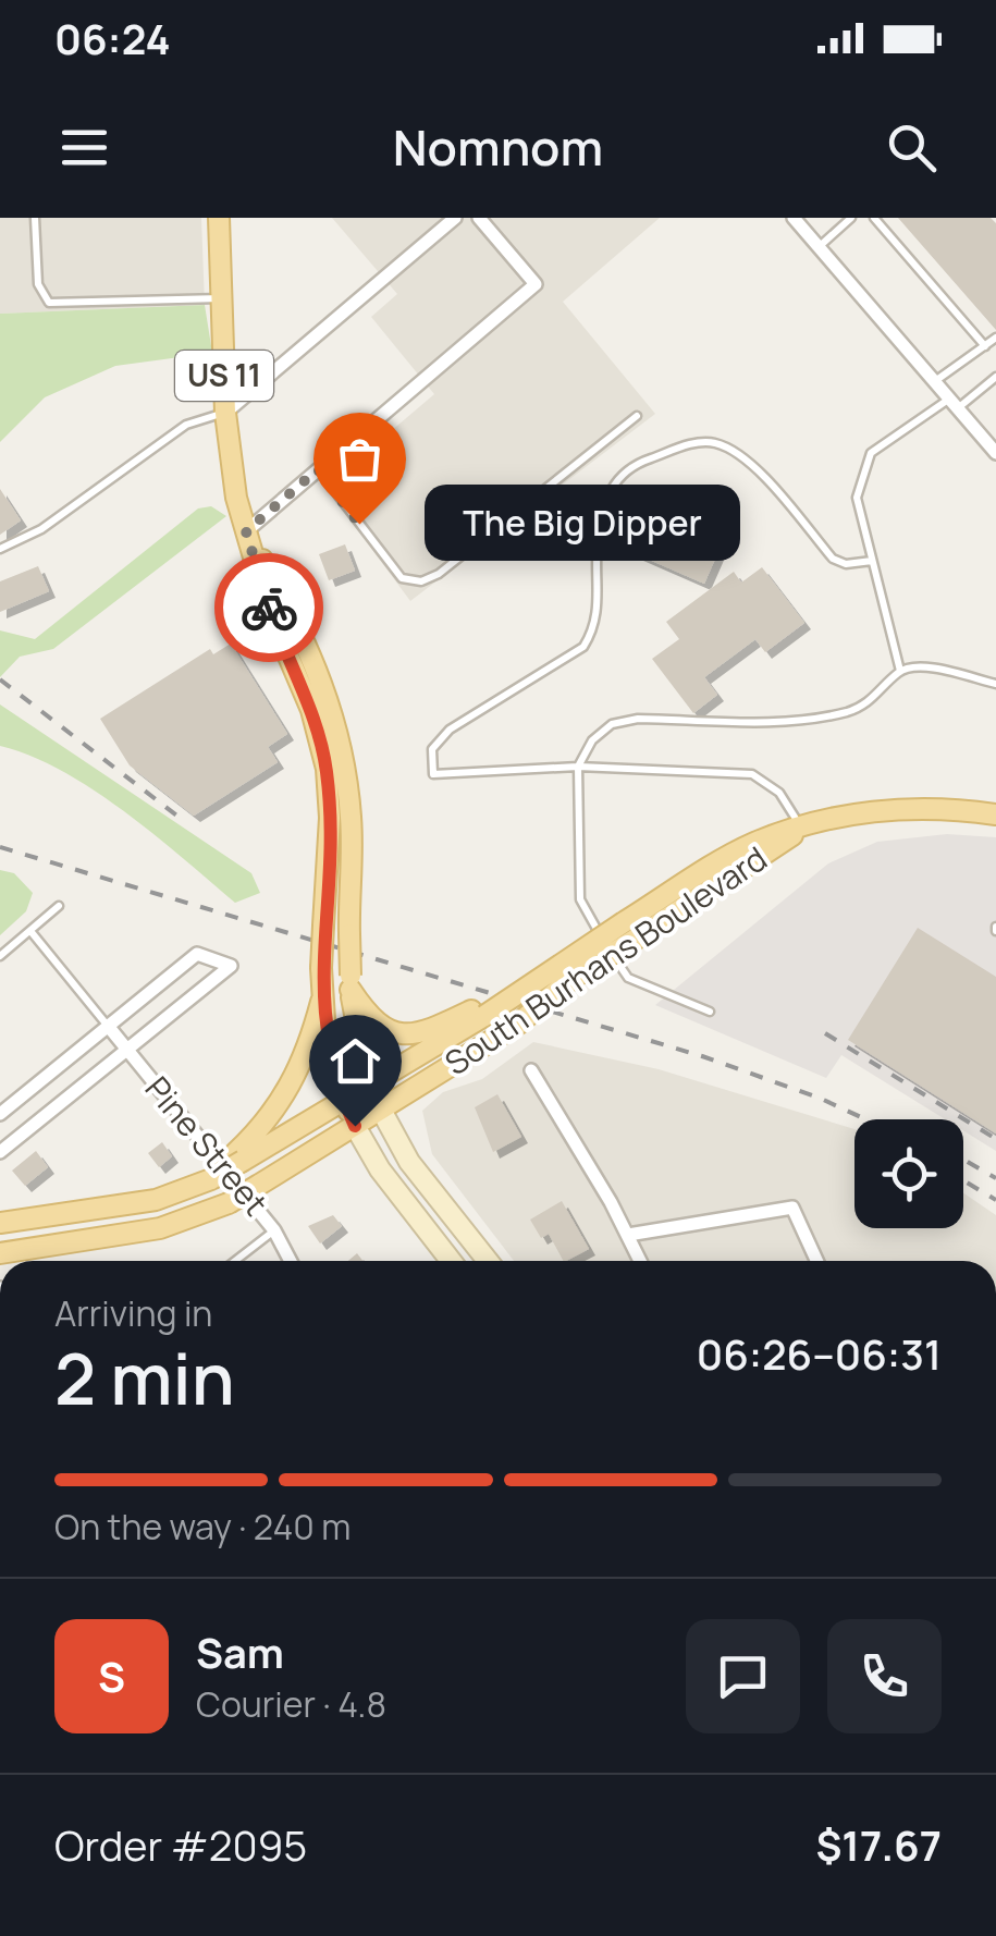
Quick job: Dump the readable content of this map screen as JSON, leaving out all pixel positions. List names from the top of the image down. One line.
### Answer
{"streets":{"main road":["US 11","South Burhans Boulevard"],"street":["Pine Street"]},"crossings":[["US 11","South Burhans Boulevard"]],"places":["The Big Dipper"],"page":{"status":"06:24","header":"Nomnom","bubble":"The Big Dipper","heading":["2 min","Arriving in","06:26–06:31"],"panel":["Sam","Courier · 4.8","Order #2095","$17.67"],"bar":"On the way · 240 m","round":"S"}}
